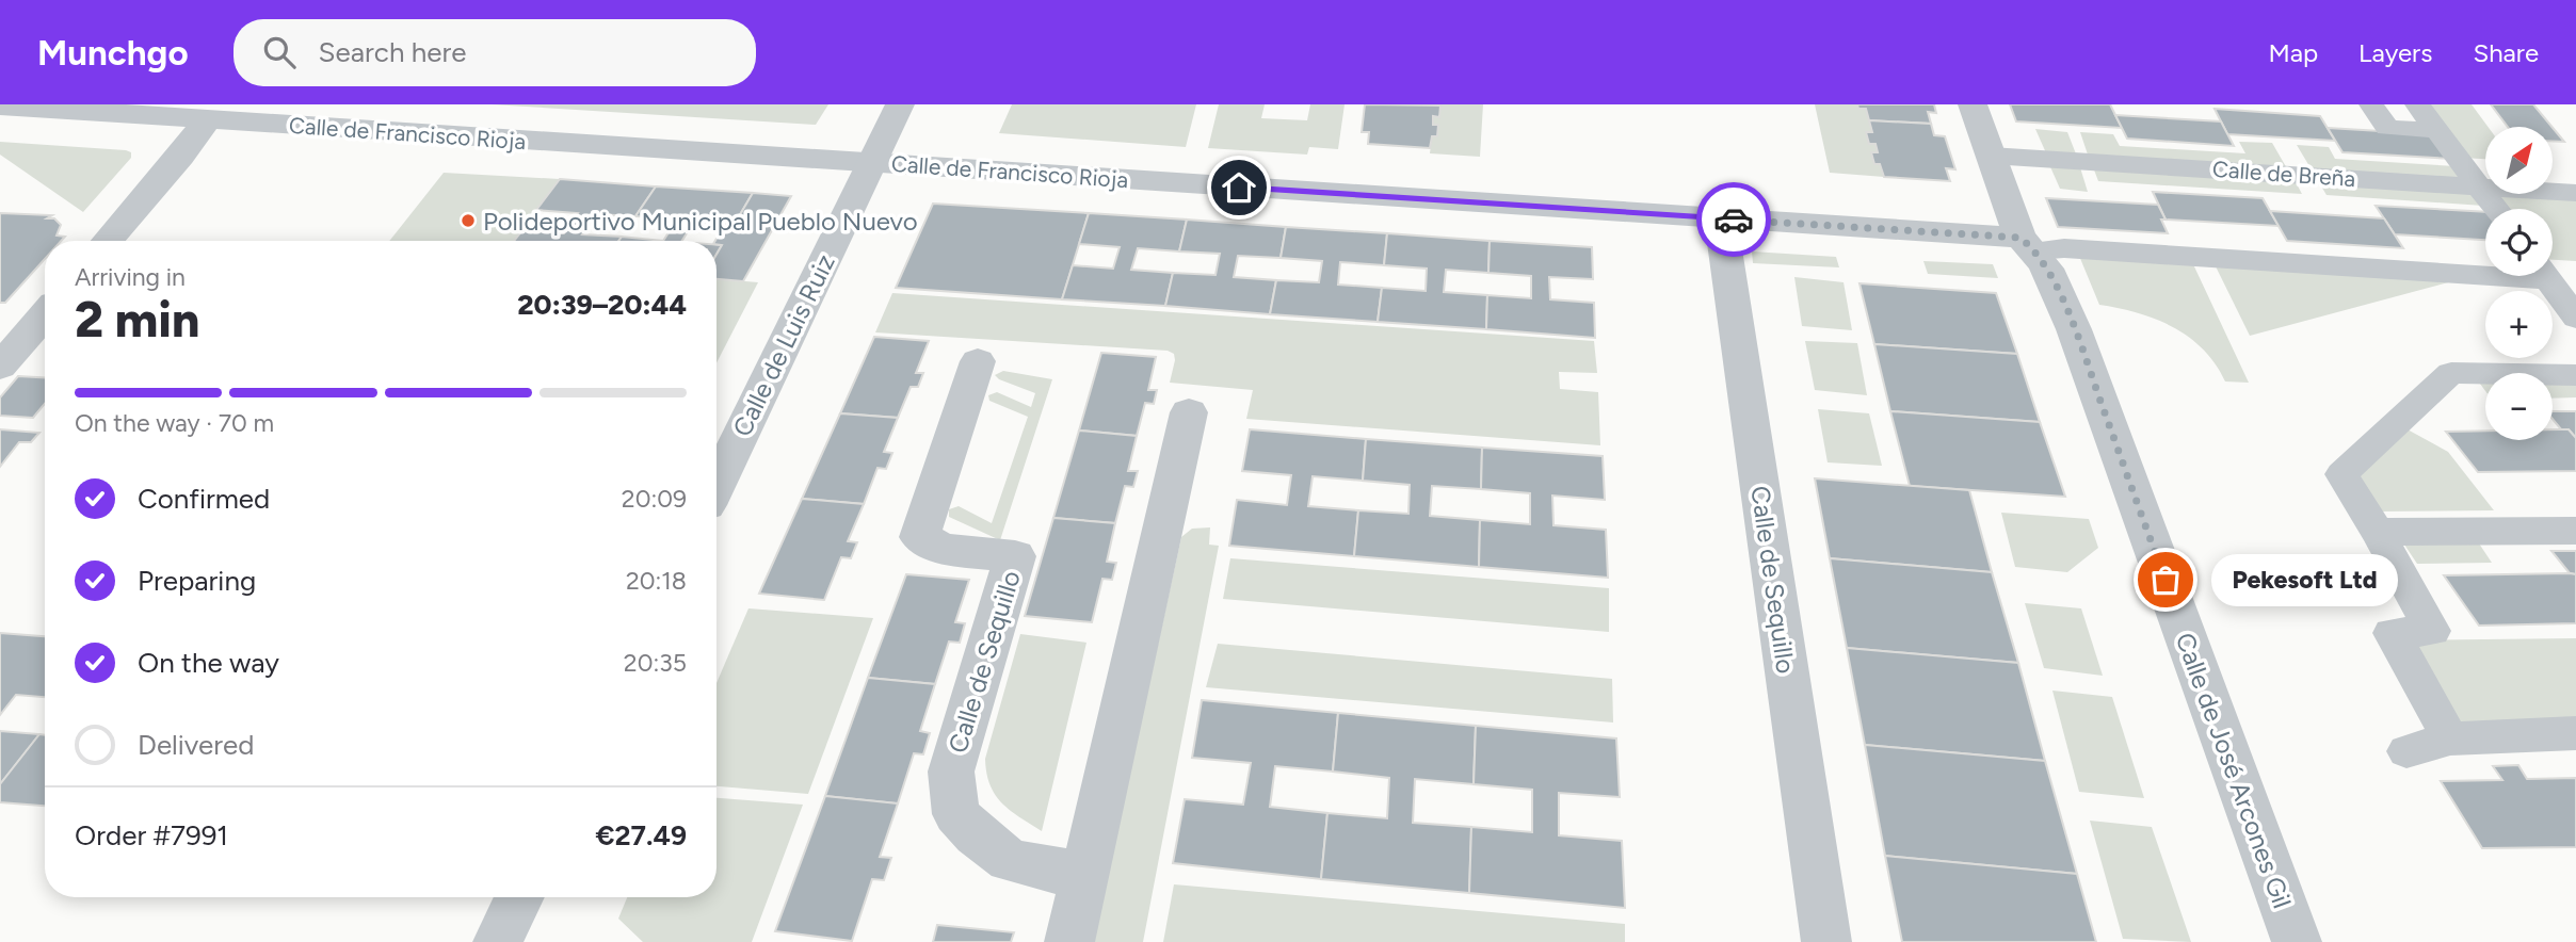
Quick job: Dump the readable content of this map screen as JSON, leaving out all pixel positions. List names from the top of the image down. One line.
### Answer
{"streets":{"street":["Calle de Francisco Rioja","Calle de Breña","Calle de Luis Ruiz","Calle de Sequillo","Calle de José Arcones Gil"]},"crossings":[["Calle de Francisco Rioja","Calle de Luis Ruiz"],["Calle de Francisco Rioja","Calle de Sequillo"],["Calle de Francisco Rioja","Calle de José Arcones Gil"],["Calle de Breña","Calle de José Arcones Gil"]],"places":["Polideportivo Municipal Pueblo Nuevo","Pekesoft Ltd"],"north":"top right","page":{"header":"Munchgo","search":"Search here","nav":["Map","Layers","Share"],"map_buttons":["+","−"],"heading":["2 min","Arriving in","20:39–20:44"],"panel":["Order #7991","€27.49"],"bar":"On the way · 70 m","list":[["Confirmed","20:09"],["Preparing","20:18"],["On the way","20:35"],"Delivered"],"bubble":"Pekesoft Ltd"}}
